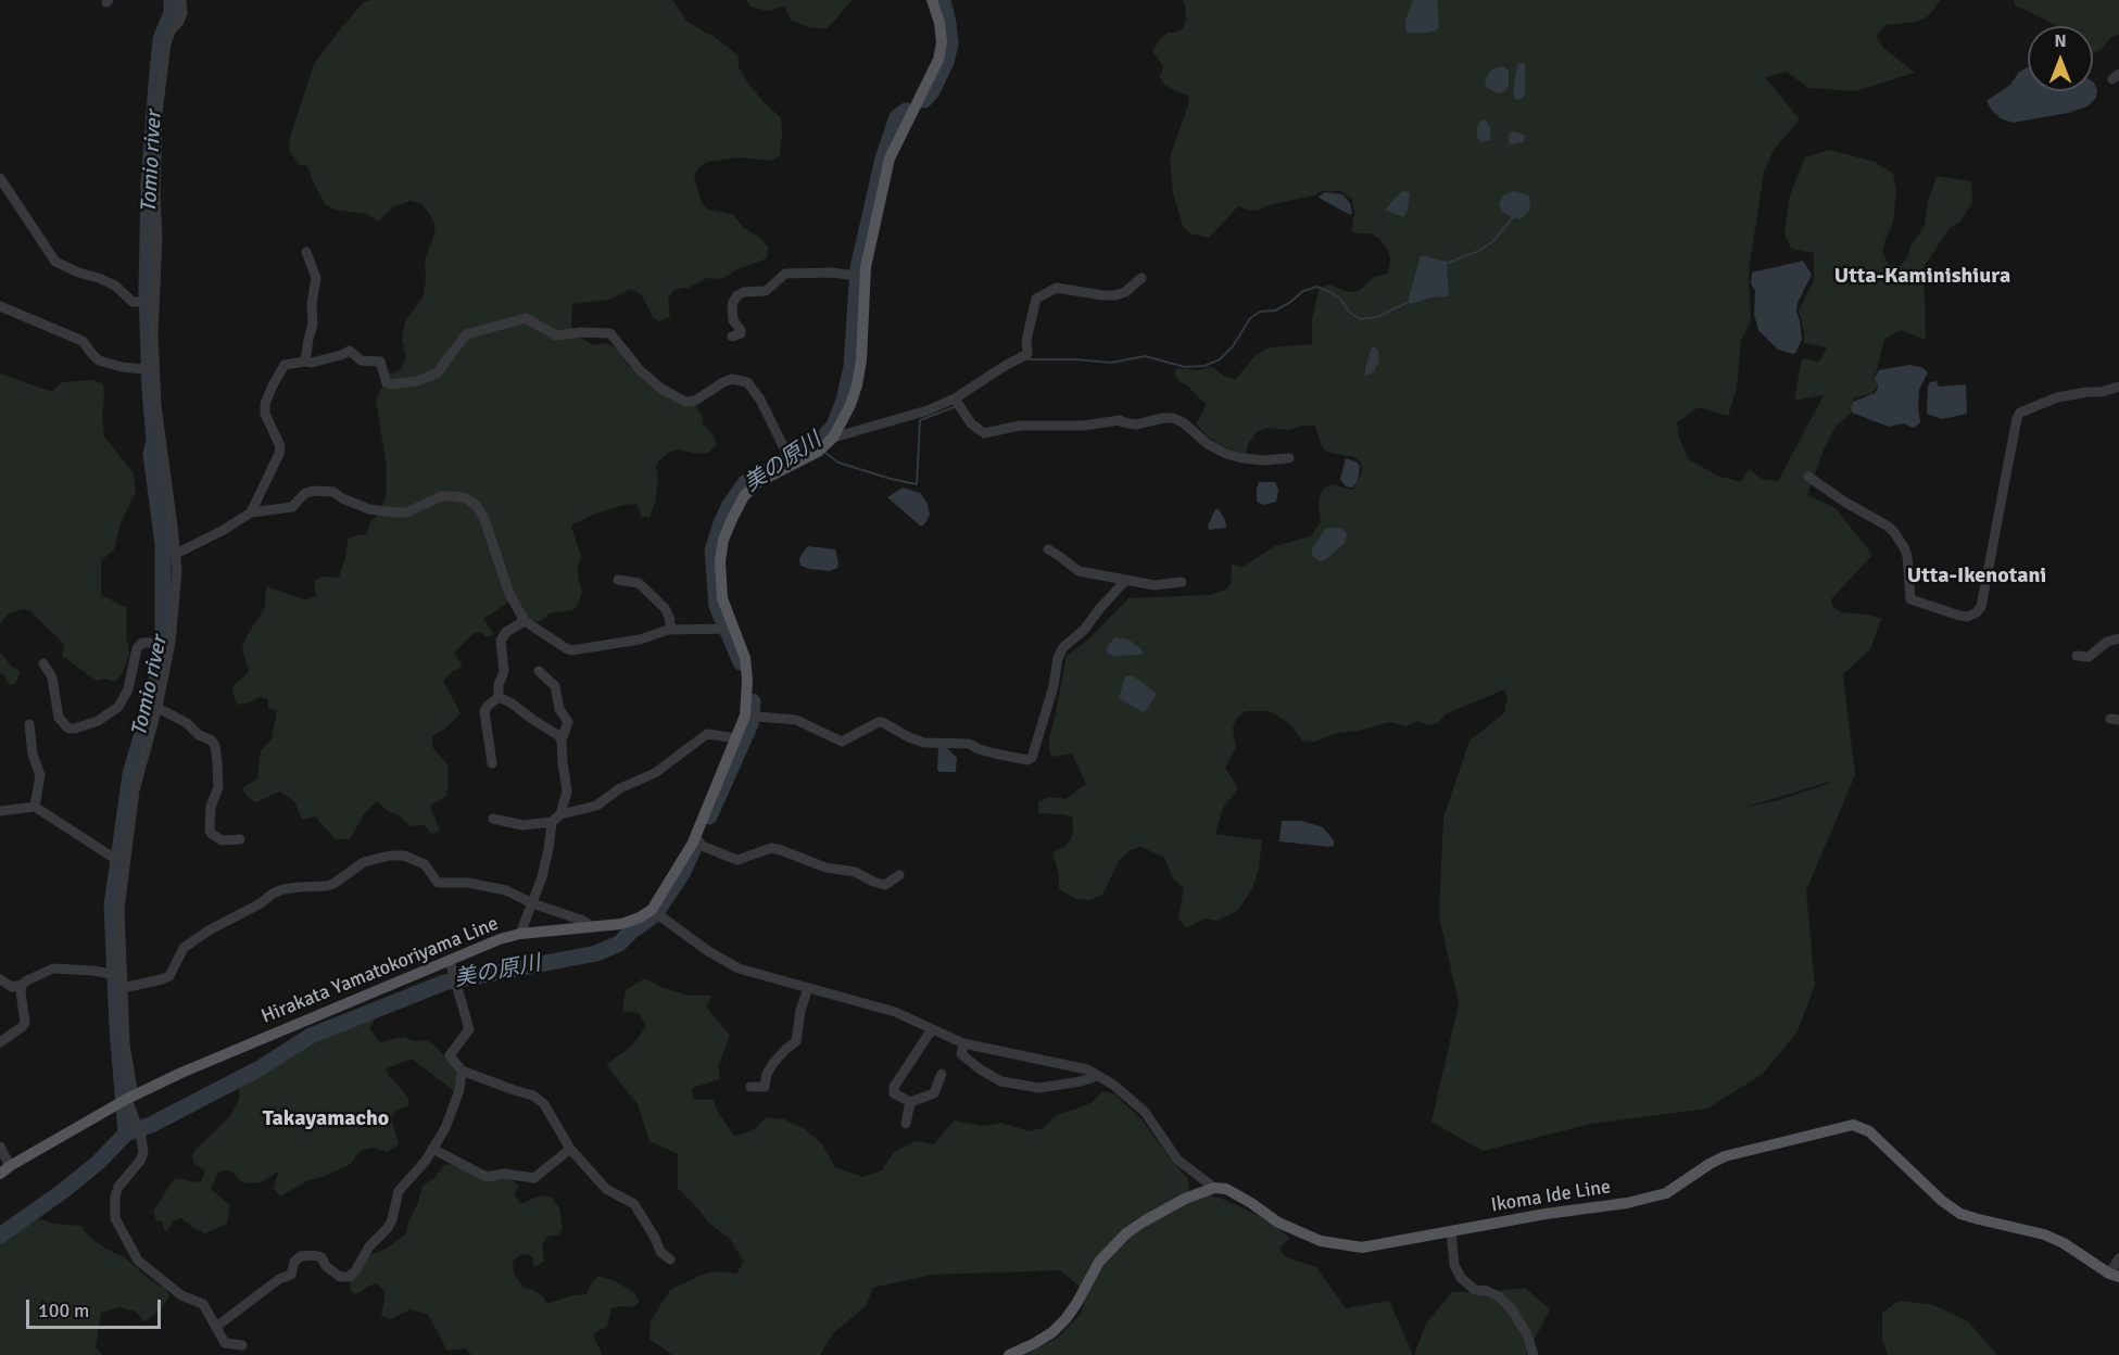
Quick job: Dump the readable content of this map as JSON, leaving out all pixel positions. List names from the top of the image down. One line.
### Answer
{"streets":{"main road":["Hirakata Yamatokoriyama Line","Ikoma Ide Line"]},"districts":["Utta-Kaminishiura","Utta-Ikenotani","Takayamacho"],"water":["Tomio river","美の原川"],"scale_bar":"100 m","north":"top"}
